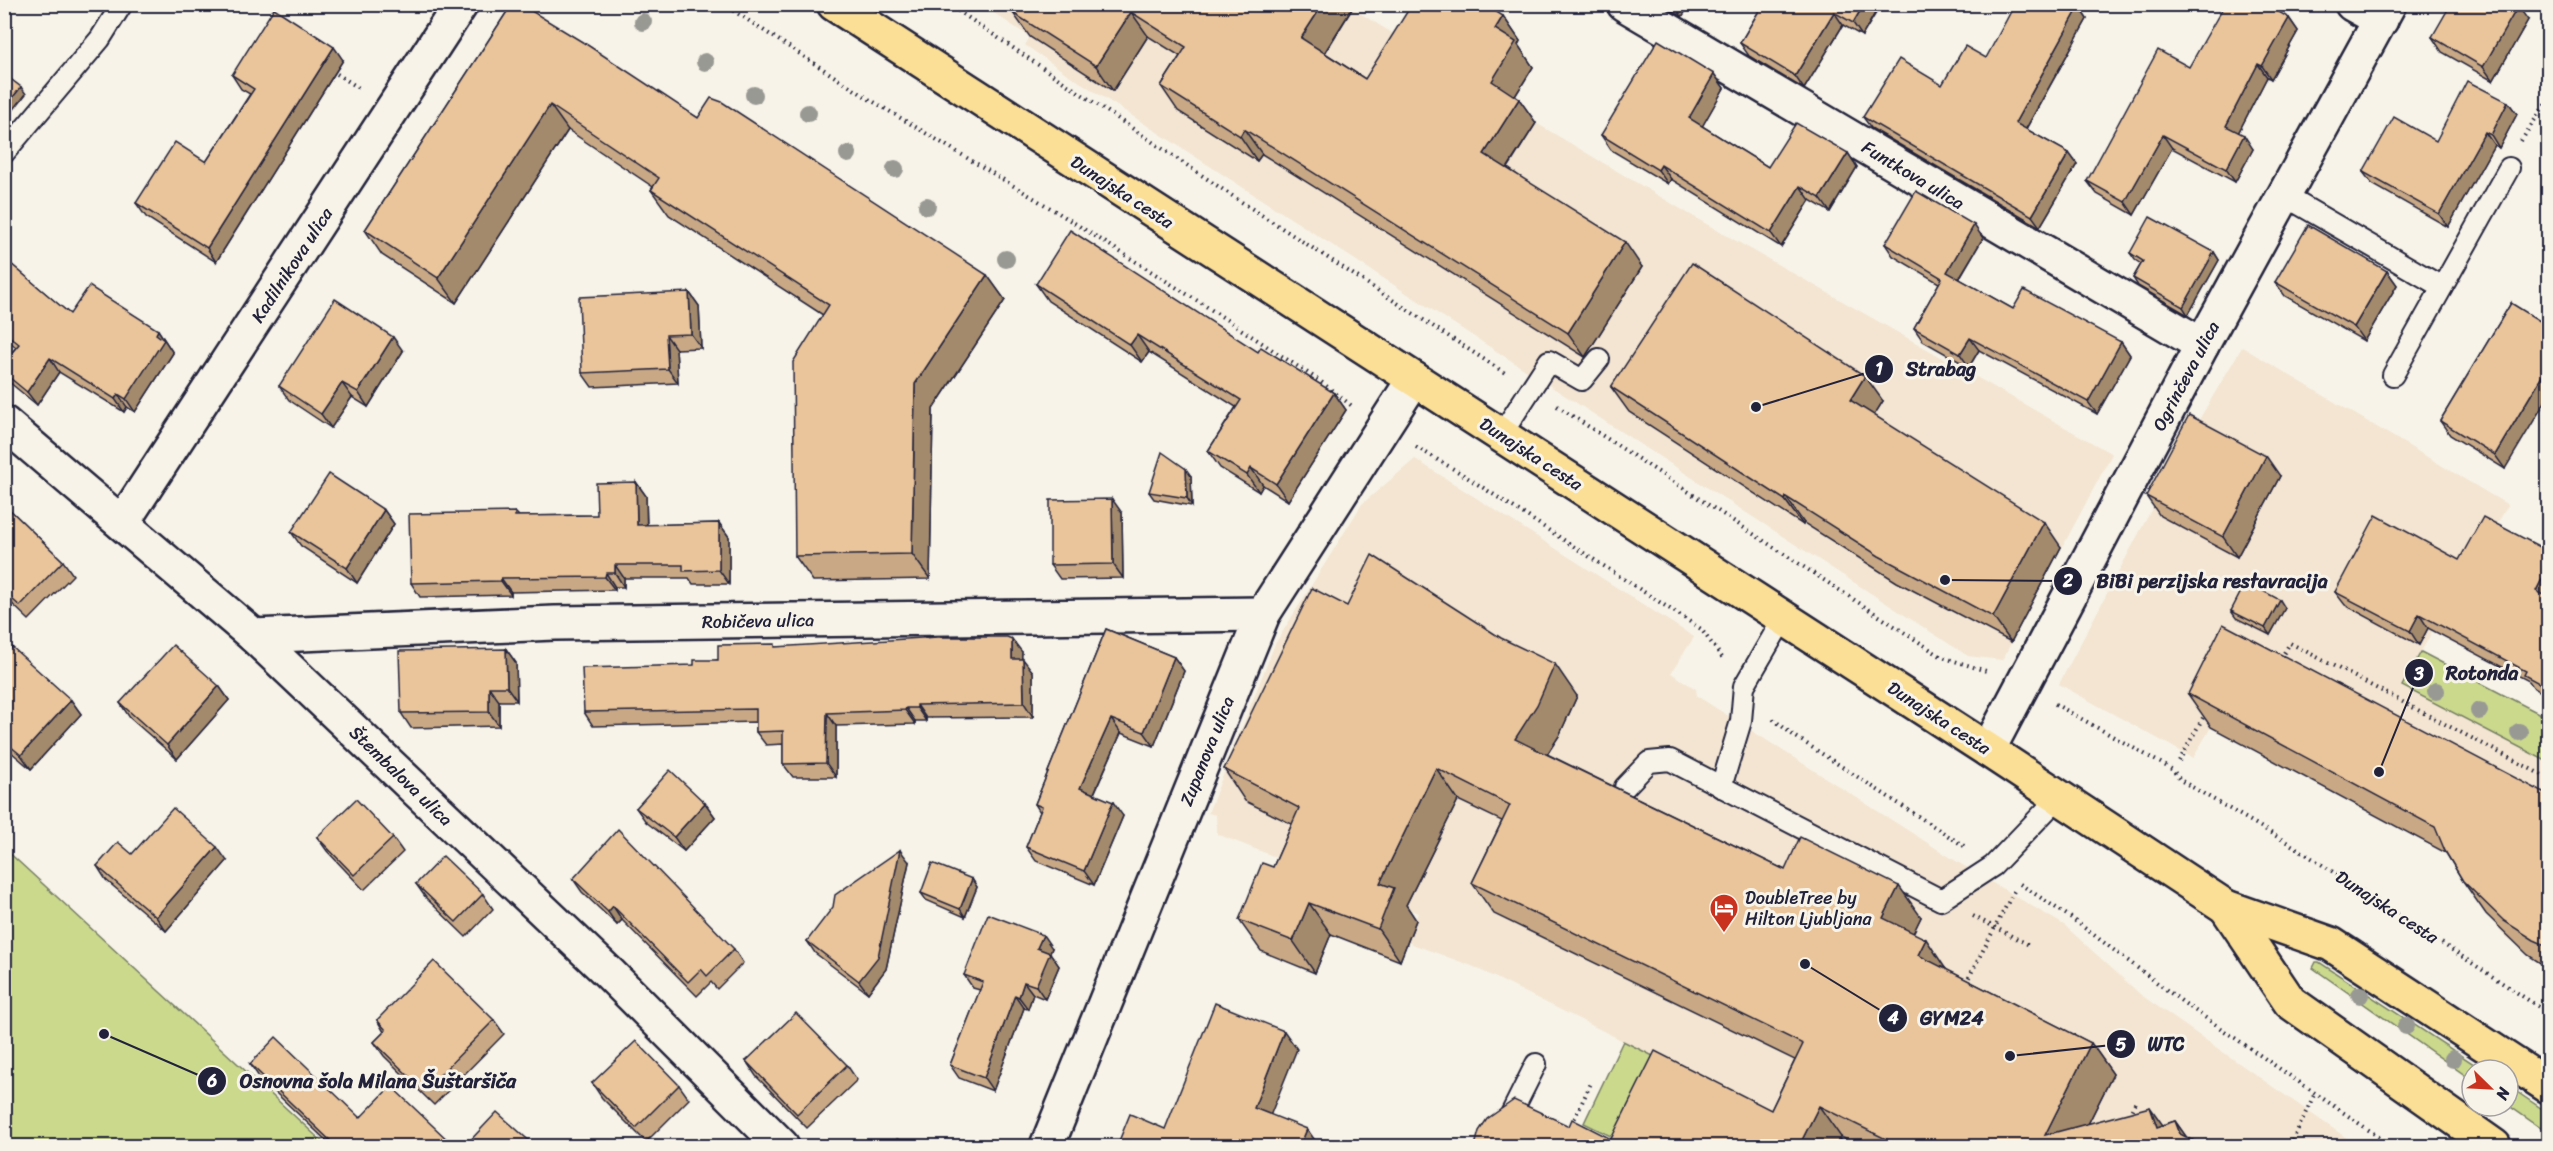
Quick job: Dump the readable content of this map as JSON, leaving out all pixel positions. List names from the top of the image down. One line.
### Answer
{"streets":{"main road":["Dunajska cesta"],"street":["Funtkova ulica","Kadilnikova ulica","Ogrinčeva ulica","Robičeva ulica","Zupanova ulica","Štembalova ulica"]},"crossings":[["Funtkova ulica","Ogrinčeva ulica"],["Dunajska cesta","Ogrinčeva ulica"],["Dunajska cesta","Zupanova ulica"],["Kadilnikova ulica","Štembalova ulica"],["Robičeva ulica","Zupanova ulica"],["Robičeva ulica","Štembalova ulica"]],"places":{"other":["Strabag","BiBi perzijska restavracija","Rotonda","GYM24","Osnovna šola Milana Šuštaršiča","WTC"],"hotel":["DoubleTree by Hilton Ljubljana"]},"north":"bottom right"}
